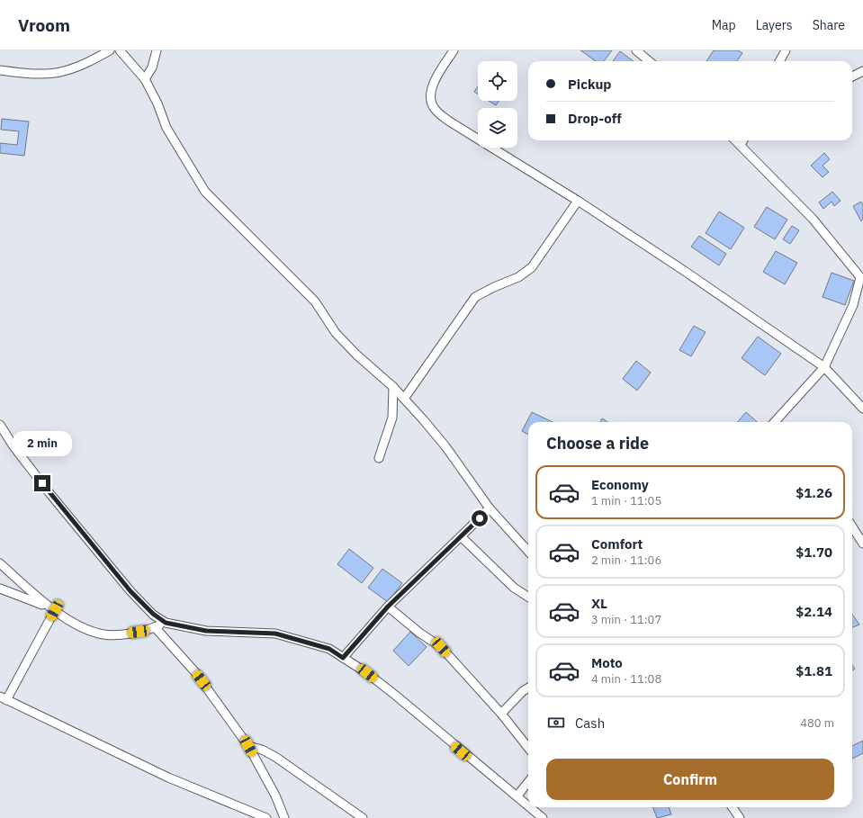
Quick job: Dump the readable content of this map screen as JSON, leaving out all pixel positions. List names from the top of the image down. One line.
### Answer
{"page":{"header":"Vroom","nav":["Map","Layers","Share"],"banner":["Pickup","Drop-off"],"heading":"Choose a ride","bubble":"2 min","list":[{"name":"Economy","note":"1 min · 11:05","value":"$1.26"},{"name":"Comfort","note":"2 min · 11:06","value":"$1.70"},{"name":"XL","note":"3 min · 11:07","value":"$2.14"},{"name":"Moto","note":"4 min · 11:08","value":"$1.81"}],"pay":["Cash","480 m"],"buttons":"Confirm"}}
